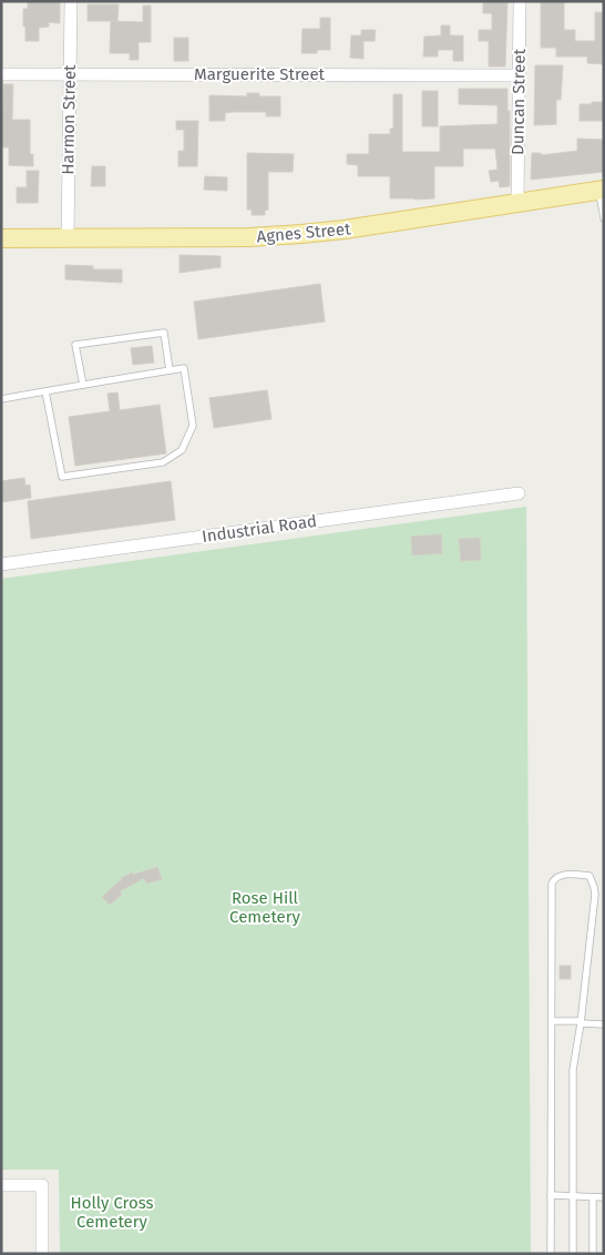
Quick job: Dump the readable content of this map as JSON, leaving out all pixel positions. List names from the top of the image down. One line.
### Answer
{"streets":{"main road":["Agnes Street"],"street":["Marguerite Street","Duncan Street","Harmon Street","Industrial Road"]},"crossings":[["Marguerite Street","Duncan Street"],["Marguerite Street","Harmon Street"],["Duncan Street","Agnes Street"],["Harmon Street","Agnes Street"]],"parks":["Rose Hill Cemetery","Holly Cross Cemetery"]}
